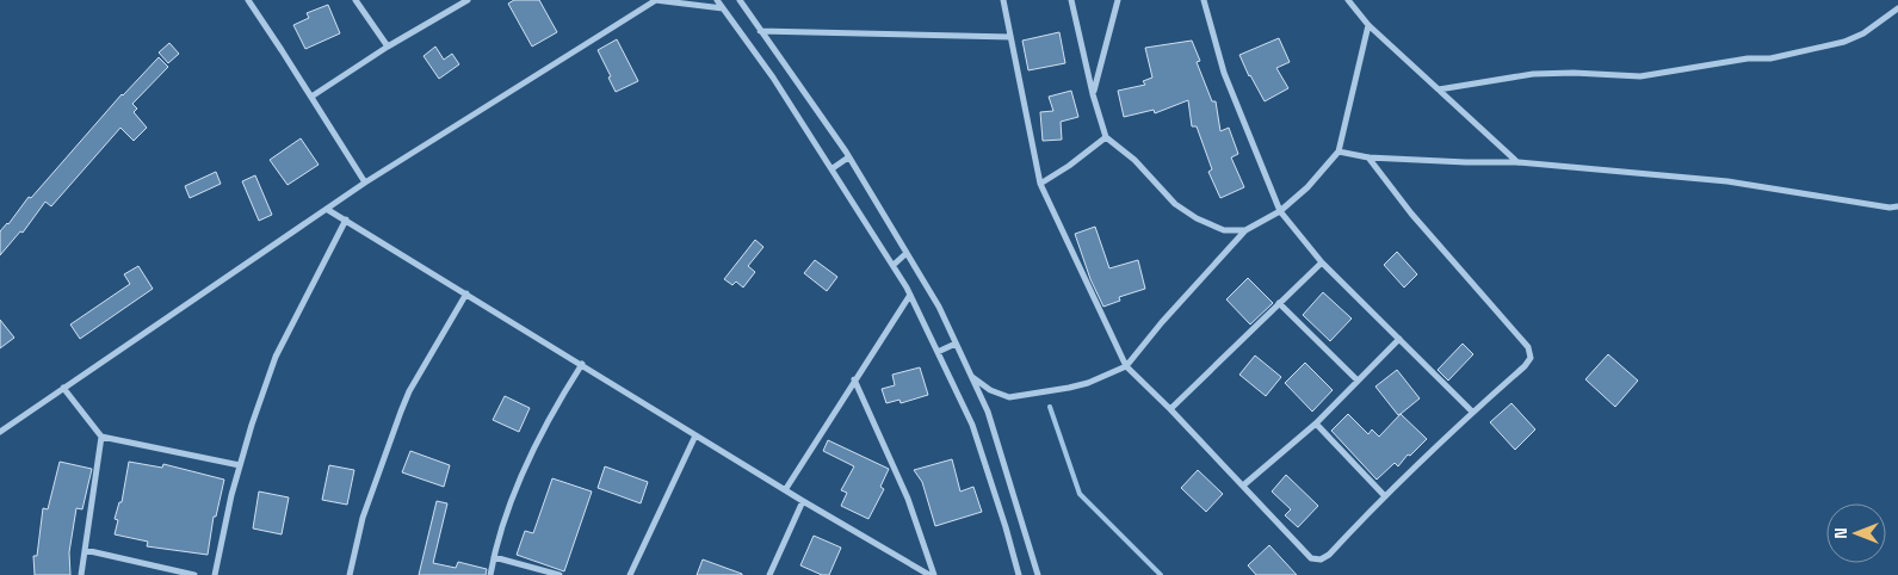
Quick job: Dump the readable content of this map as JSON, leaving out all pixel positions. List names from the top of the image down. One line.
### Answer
{"north":"left"}
